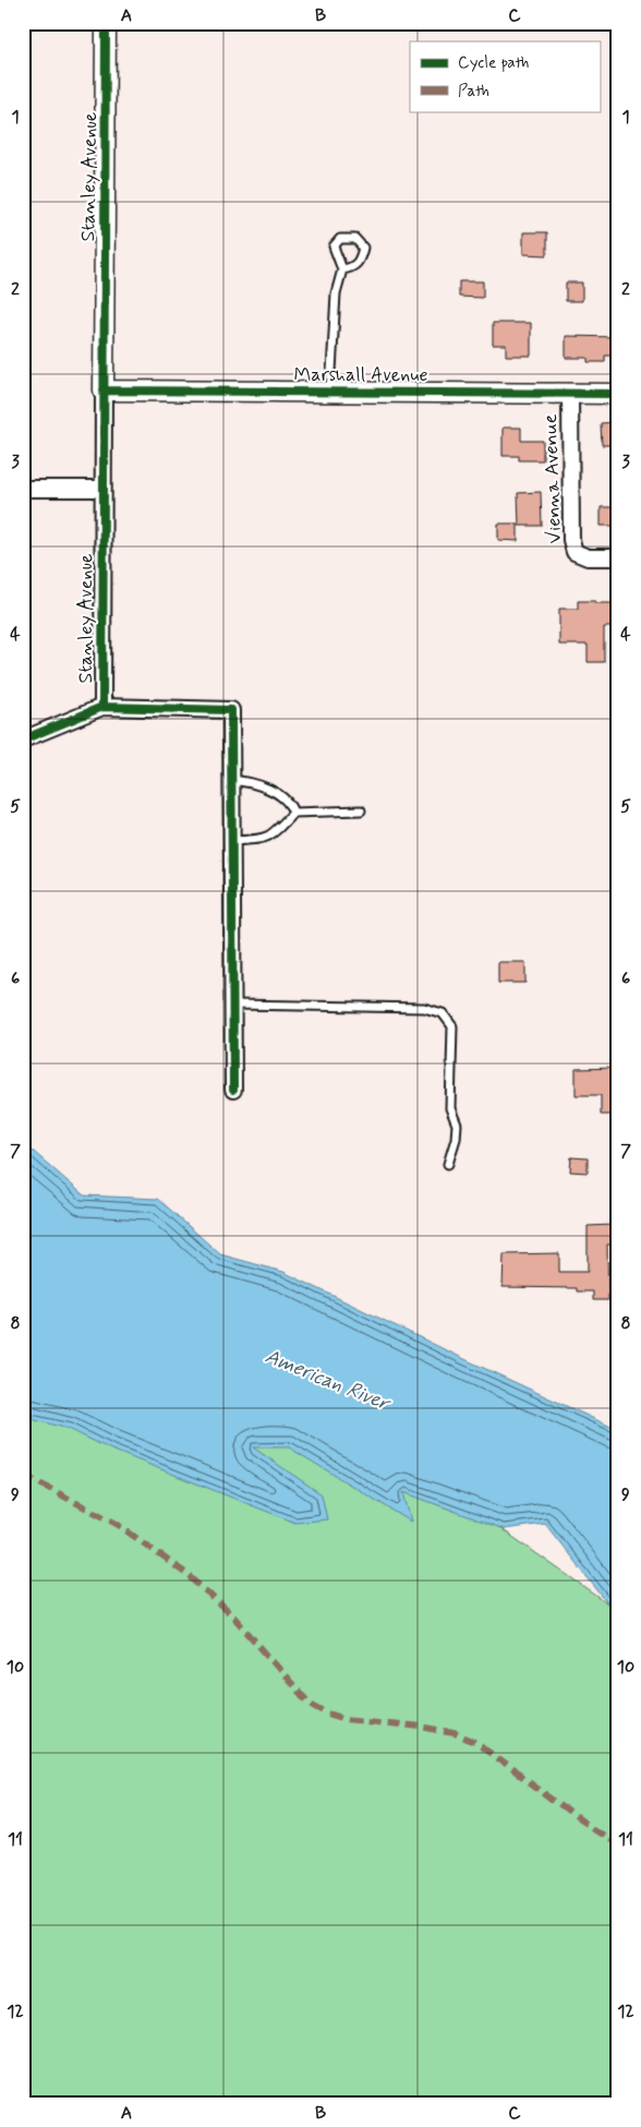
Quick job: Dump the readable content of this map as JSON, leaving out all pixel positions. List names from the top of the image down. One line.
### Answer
{"streets":{"street":["Stanley Avenue","Marshall Avenue","Vienna Avenue"]},"crossings":[["Stanley Avenue","Marshall Avenue"],["Marshall Avenue","Vienna Avenue"]],"water":["American River"],"legend":["Cycle path","Path"],"grid":{"columns":["A","B","C"],"rows":["1","2","3","4","5","6","7","8","9","10","11","12"]}}
